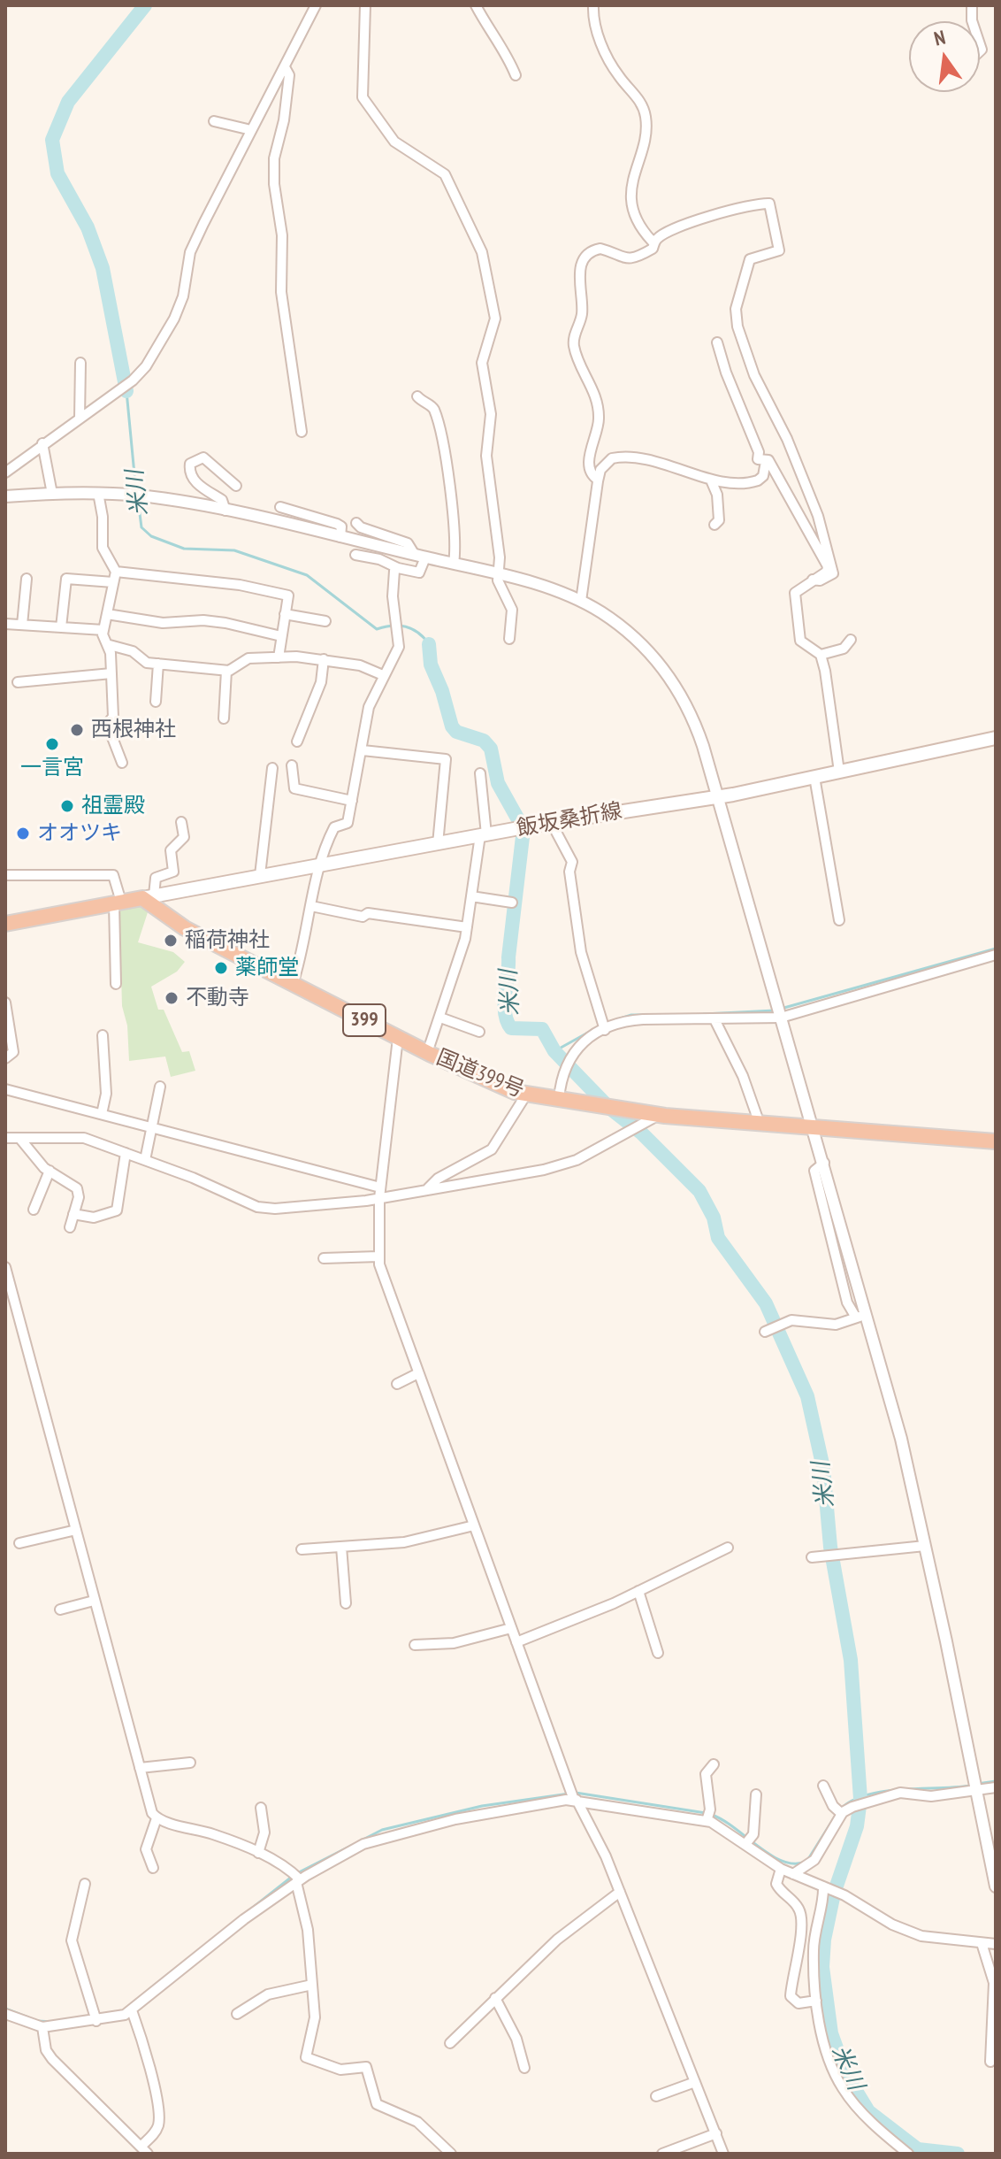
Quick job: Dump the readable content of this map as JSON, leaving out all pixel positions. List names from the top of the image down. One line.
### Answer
{"streets":{"highway":["399","国道399号"],"main road":["飯坂桑折線"]},"crossings":[["飯坂桑折線","国道399号"]],"water":["米川"],"places":["西根神社","一言宮","祖霊殿","オオツキ","稲荷神社","薬師堂","不動寺"],"north":"top"}
